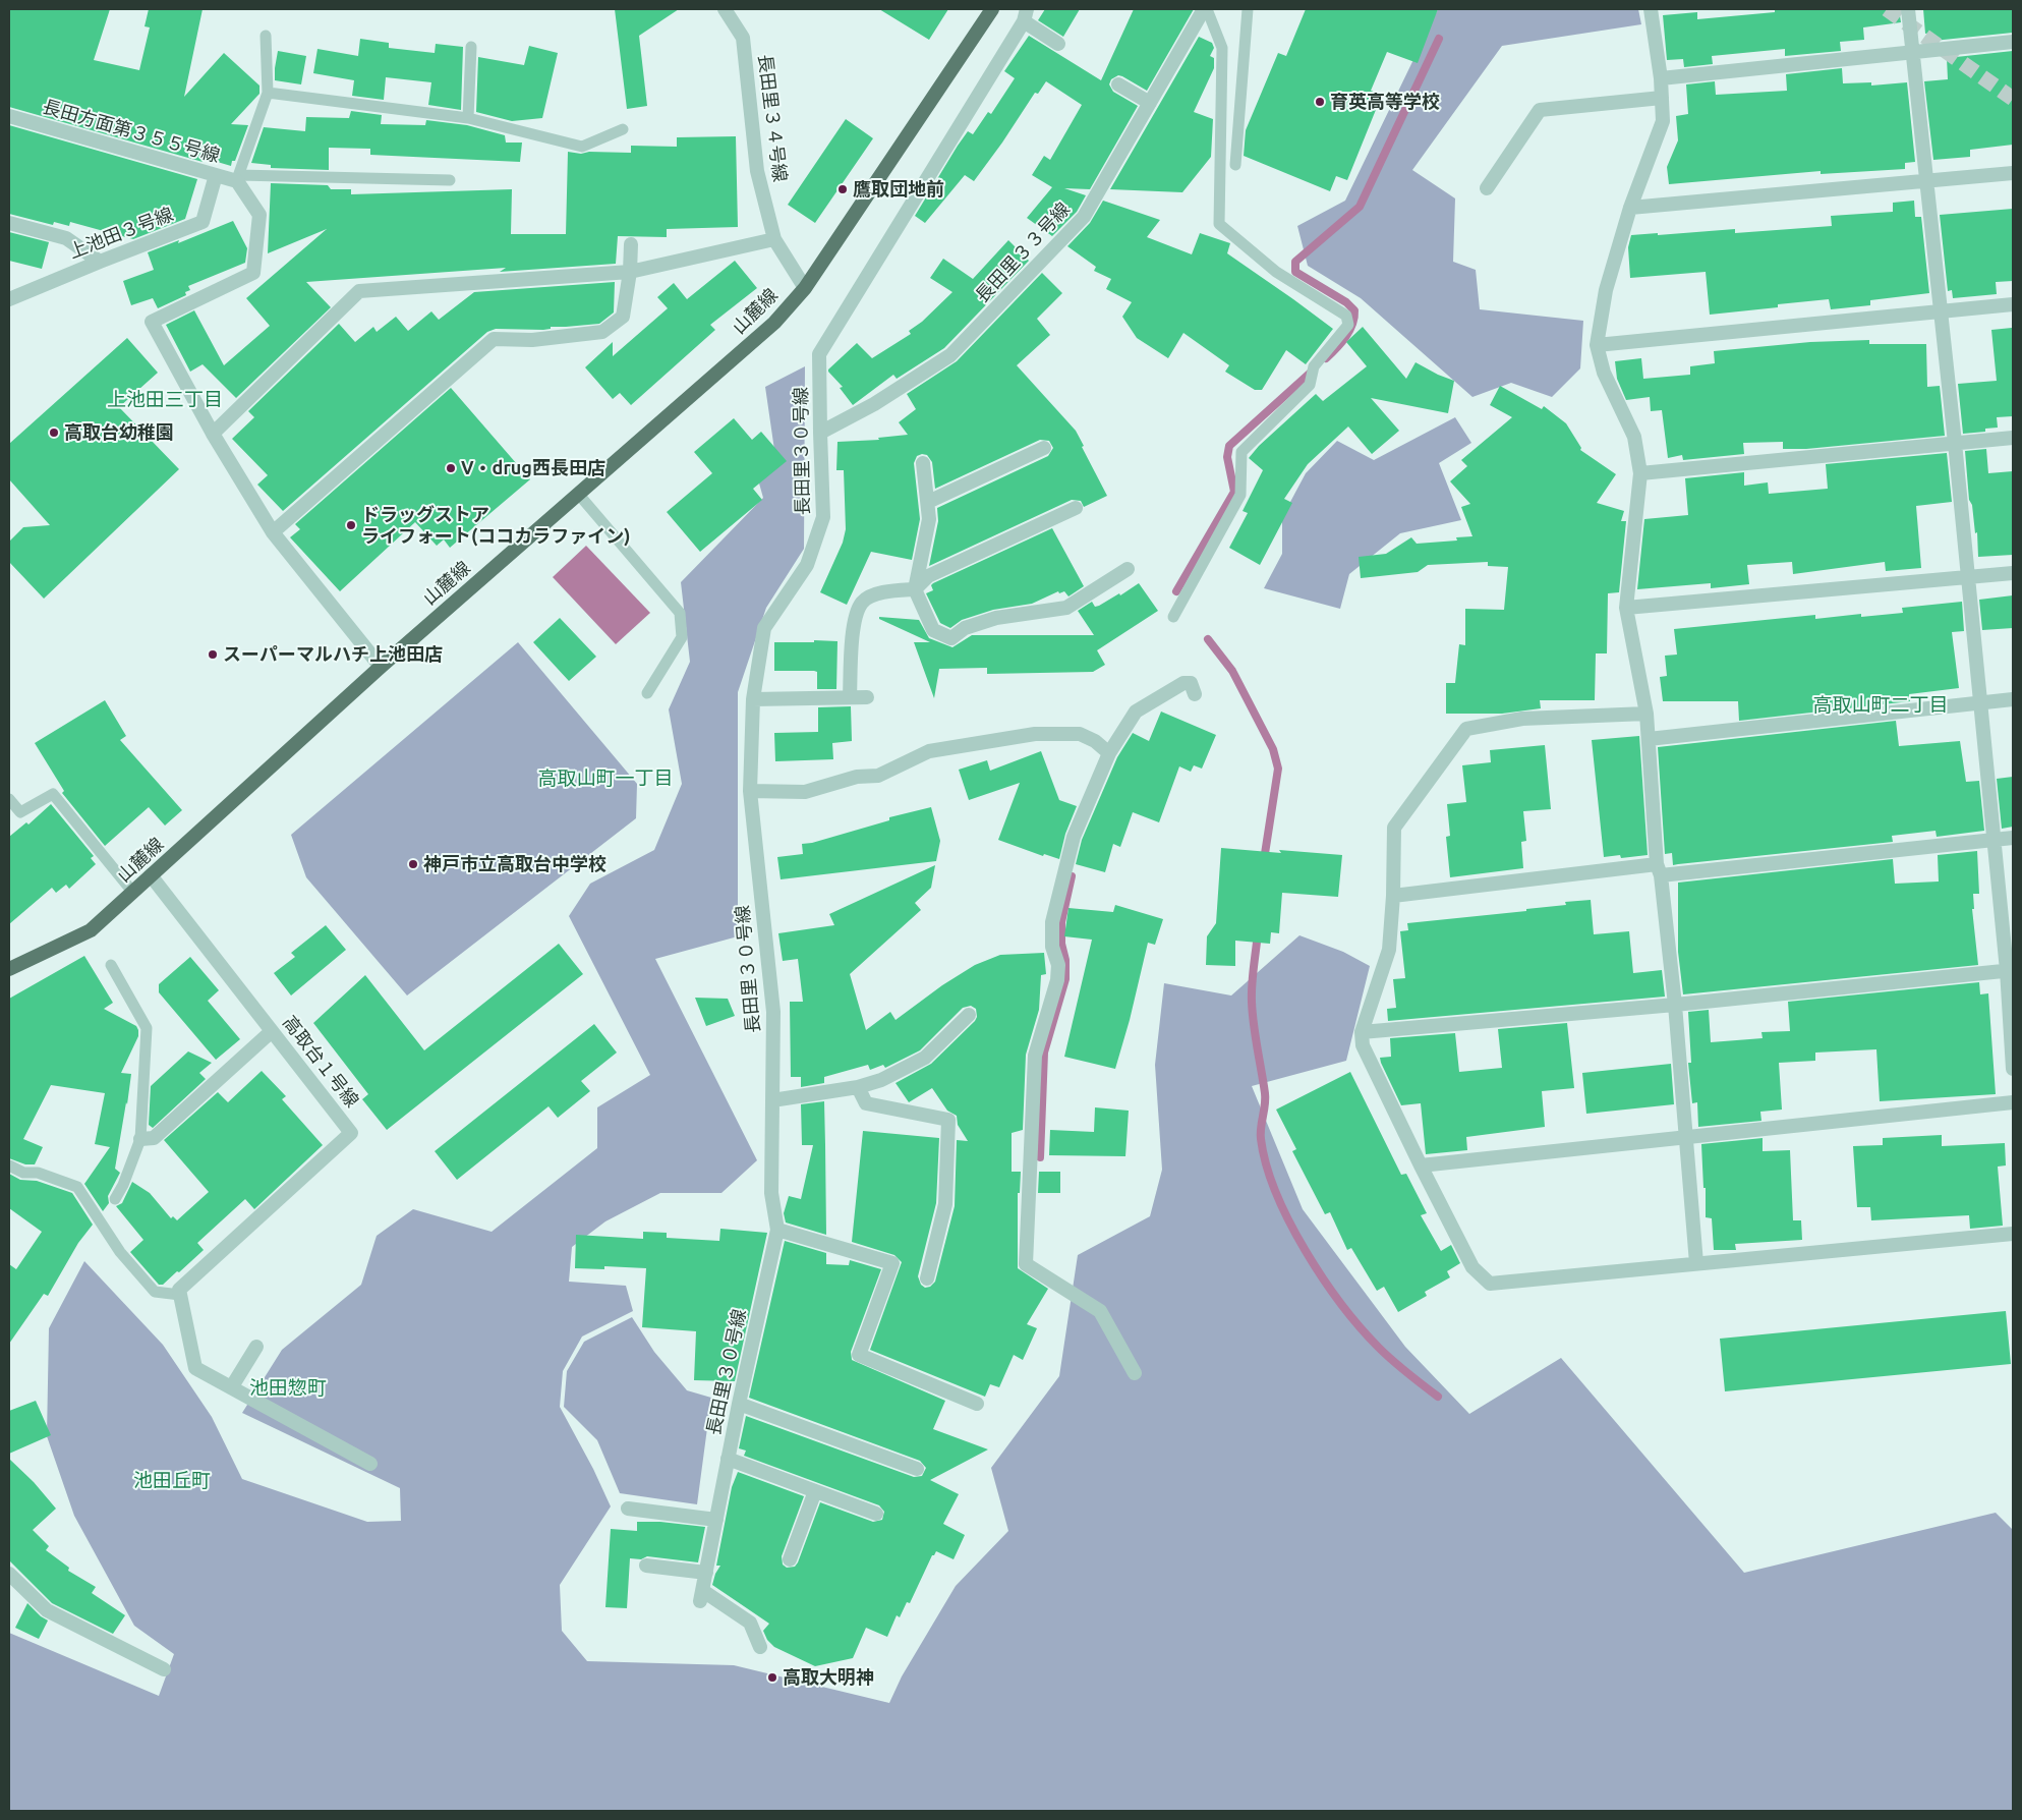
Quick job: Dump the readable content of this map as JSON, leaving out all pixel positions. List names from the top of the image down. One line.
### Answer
{"streets":{"main road":["山麓線"],"street":["長田里３４号線","長田方面第３５５号線","上池田３号線","長田里３３号線","長田里３０号線","高取台１号線"]},"crossings":[["長田里３４号線","山麓線"],["長田方面第３５５号線","上池田３号線"],["長田里３３号線","長田里３０号線"],["山麓線","高取台１号線"]],"districts":["上池田三丁目","高取山町二丁目","高取山町一丁目","池田惣町","池田丘町"],"places":["育英高等学校","鷹取団地前","高取台幼稚園","V・drug西長田店","ドラッグストア ライフォート(ココカラファイン)","スーパーマルハチ上池田店","神戸市立高取台中学校","高取大明神"]}
